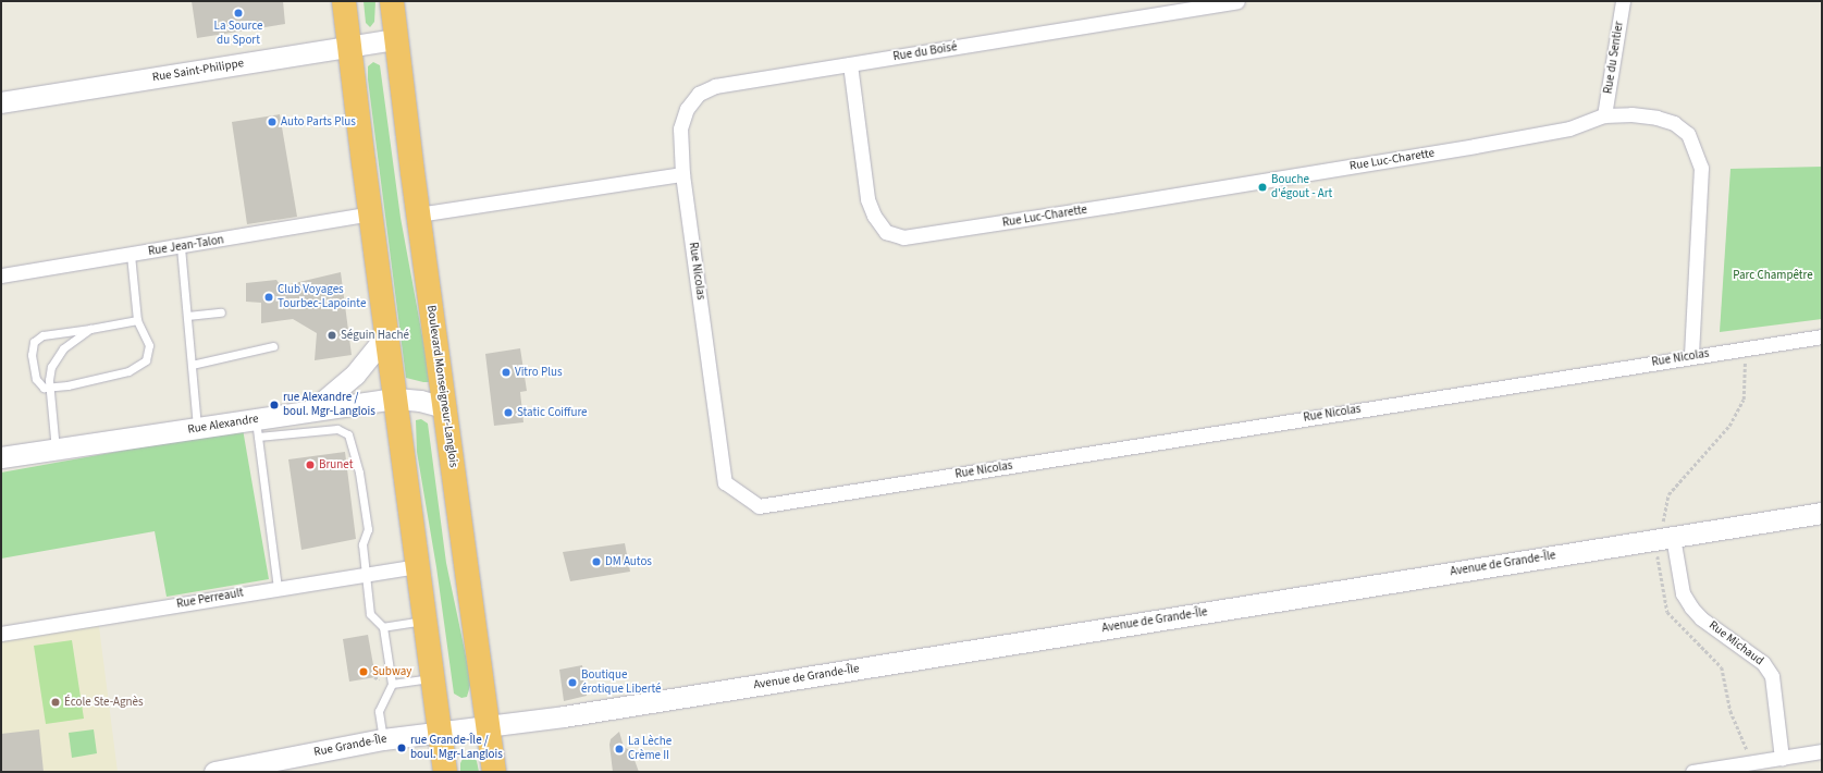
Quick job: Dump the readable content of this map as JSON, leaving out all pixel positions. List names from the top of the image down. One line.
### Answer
{"streets":{"highway":["Boulevard Monseigneur-Langlois"],"street":["Rue du Boisé","Rue du Sentier","Rue Saint-Philippe","Rue Luc-Charette","Rue Jean-Talon","Rue Nicolas","Rue Alexandre","Avenue de Grande-Île","Rue Perreault","Rue Michaud","Rue Grande-Île"]},"crossings":[["Rue du Boisé","Rue Luc-Charette"],["Rue du Boisé","Rue Nicolas"],["Rue du Sentier","Rue Luc-Charette"],["Rue Saint-Philippe","Boulevard Monseigneur-Langlois"],["Rue Luc-Charette","Rue Nicolas"],["Boulevard Monseigneur-Langlois","Rue Alexandre"],["Boulevard Monseigneur-Langlois","Avenue de Grande-Île"],["Boulevard Monseigneur-Langlois","Rue Grande-Île"],["Avenue de Grande-Île","Rue Michaud"],["Avenue de Grande-Île","Rue Grande-Île"]],"parks":["Parc Champêtre"],"places":["La Source du Sport","Auto Parts Plus","Bouche d'égout - Art","Club Voyages Tourbec-Lapointe","Séguin Haché","Vitro Plus","rue Alexandre / boul. Mgr-Langlois","Static Coiffure","Brunet","DM Autos","Subway","Boutique érotique Liberté","École Ste-Agnès","rue Grande-Île / boul. Mgr-Langlois","La Lèche Crème II"]}
